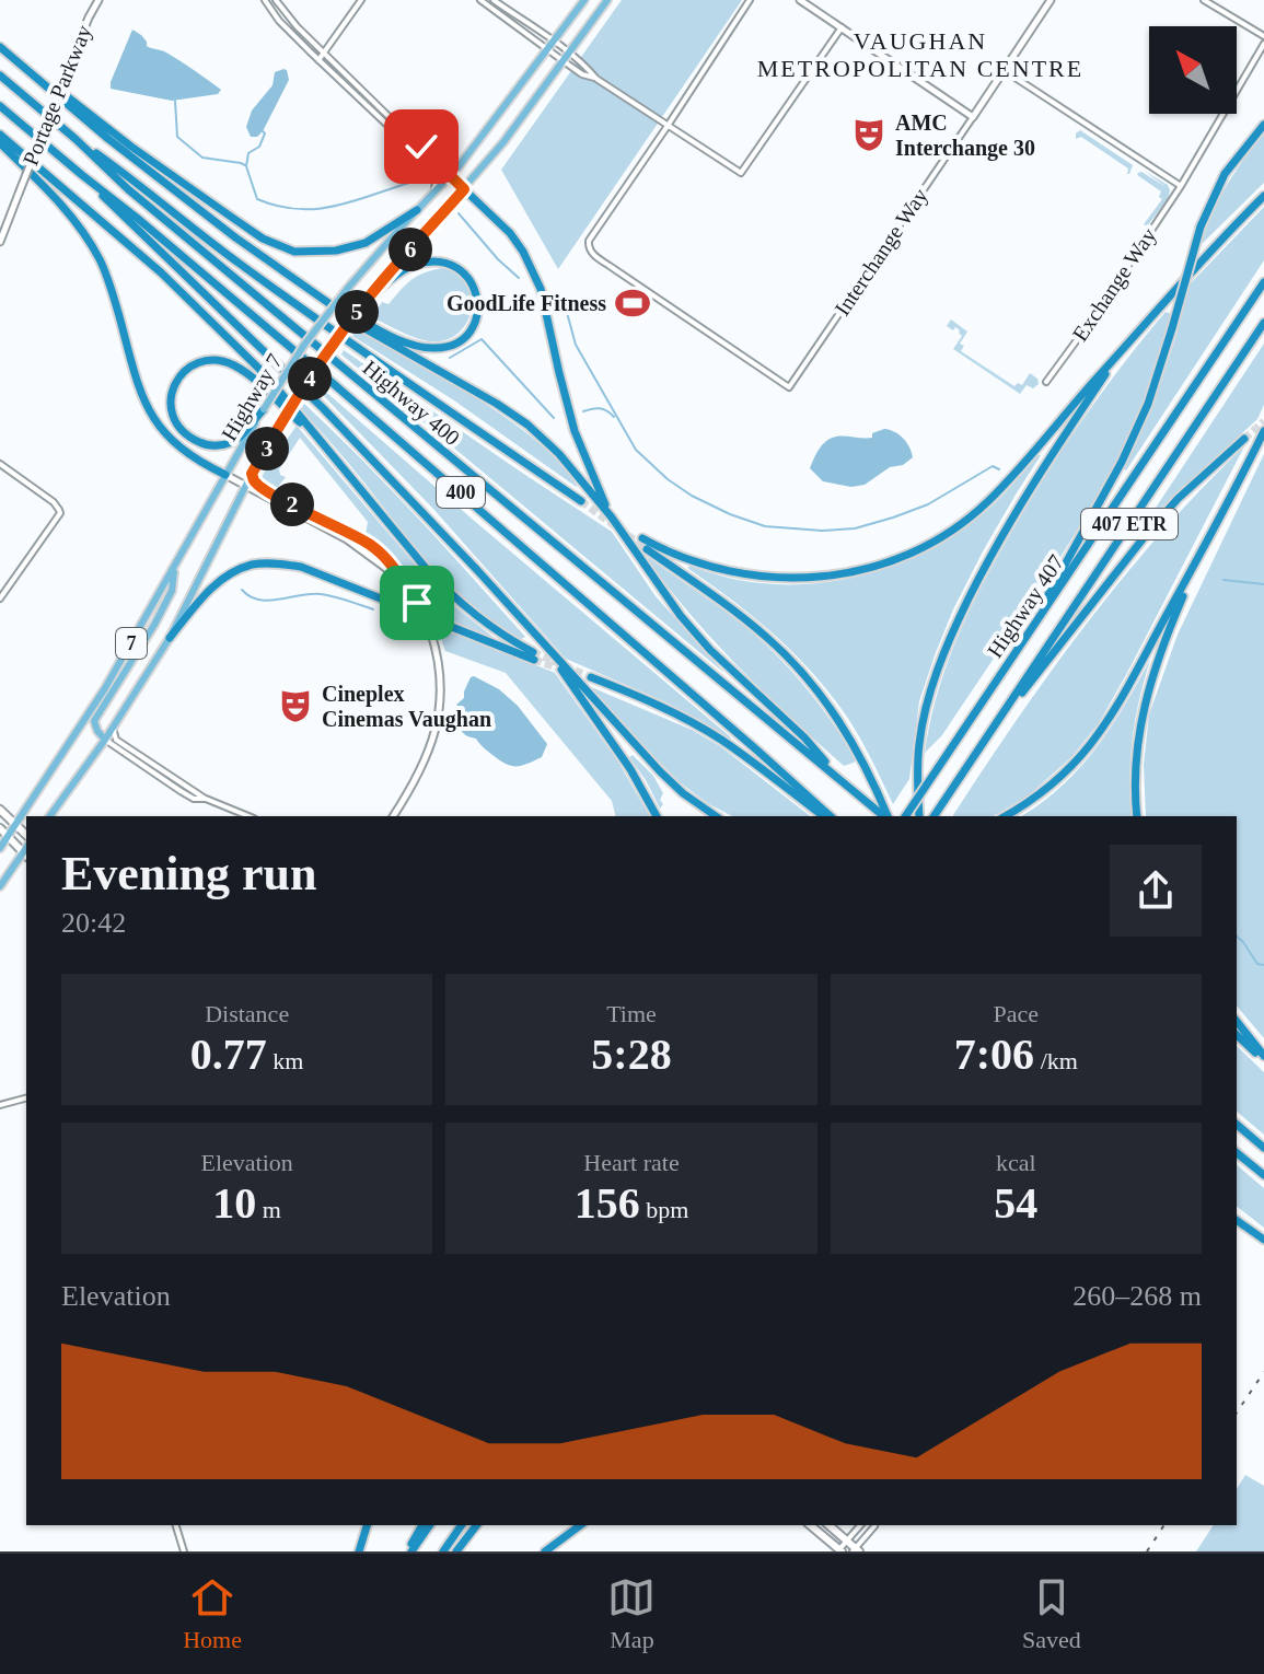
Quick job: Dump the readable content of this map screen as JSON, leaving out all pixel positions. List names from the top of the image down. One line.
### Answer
{"streets":{"highway":["Highway 400","400","407 ETR","Highway 407"],"main road":["Highway 7","7"],"street":["Portage Parkway","Interchange Way","Exchange Way"]},"districts":["VAUGHAN METROPOLITAN CENTRE"],"places":{"theatre":["AMC Interchange 30","Cineplex Cinemas Vaughan"],"sports":["GoodLife Fitness"]},"north":"top left","page":{"pins":["6","5","4","3","2"],"heading":["Evening run","20:42"],"stats":[["Distance","0.77 km"],["Time","5:28"],["Pace","7:06 /km"],["Elevation","10 m"],["Heart rate","156 bpm"],["kcal","54"]],"chart":["Elevation","260–268 m"],"tabs":["Home","Map","Saved"]}}
